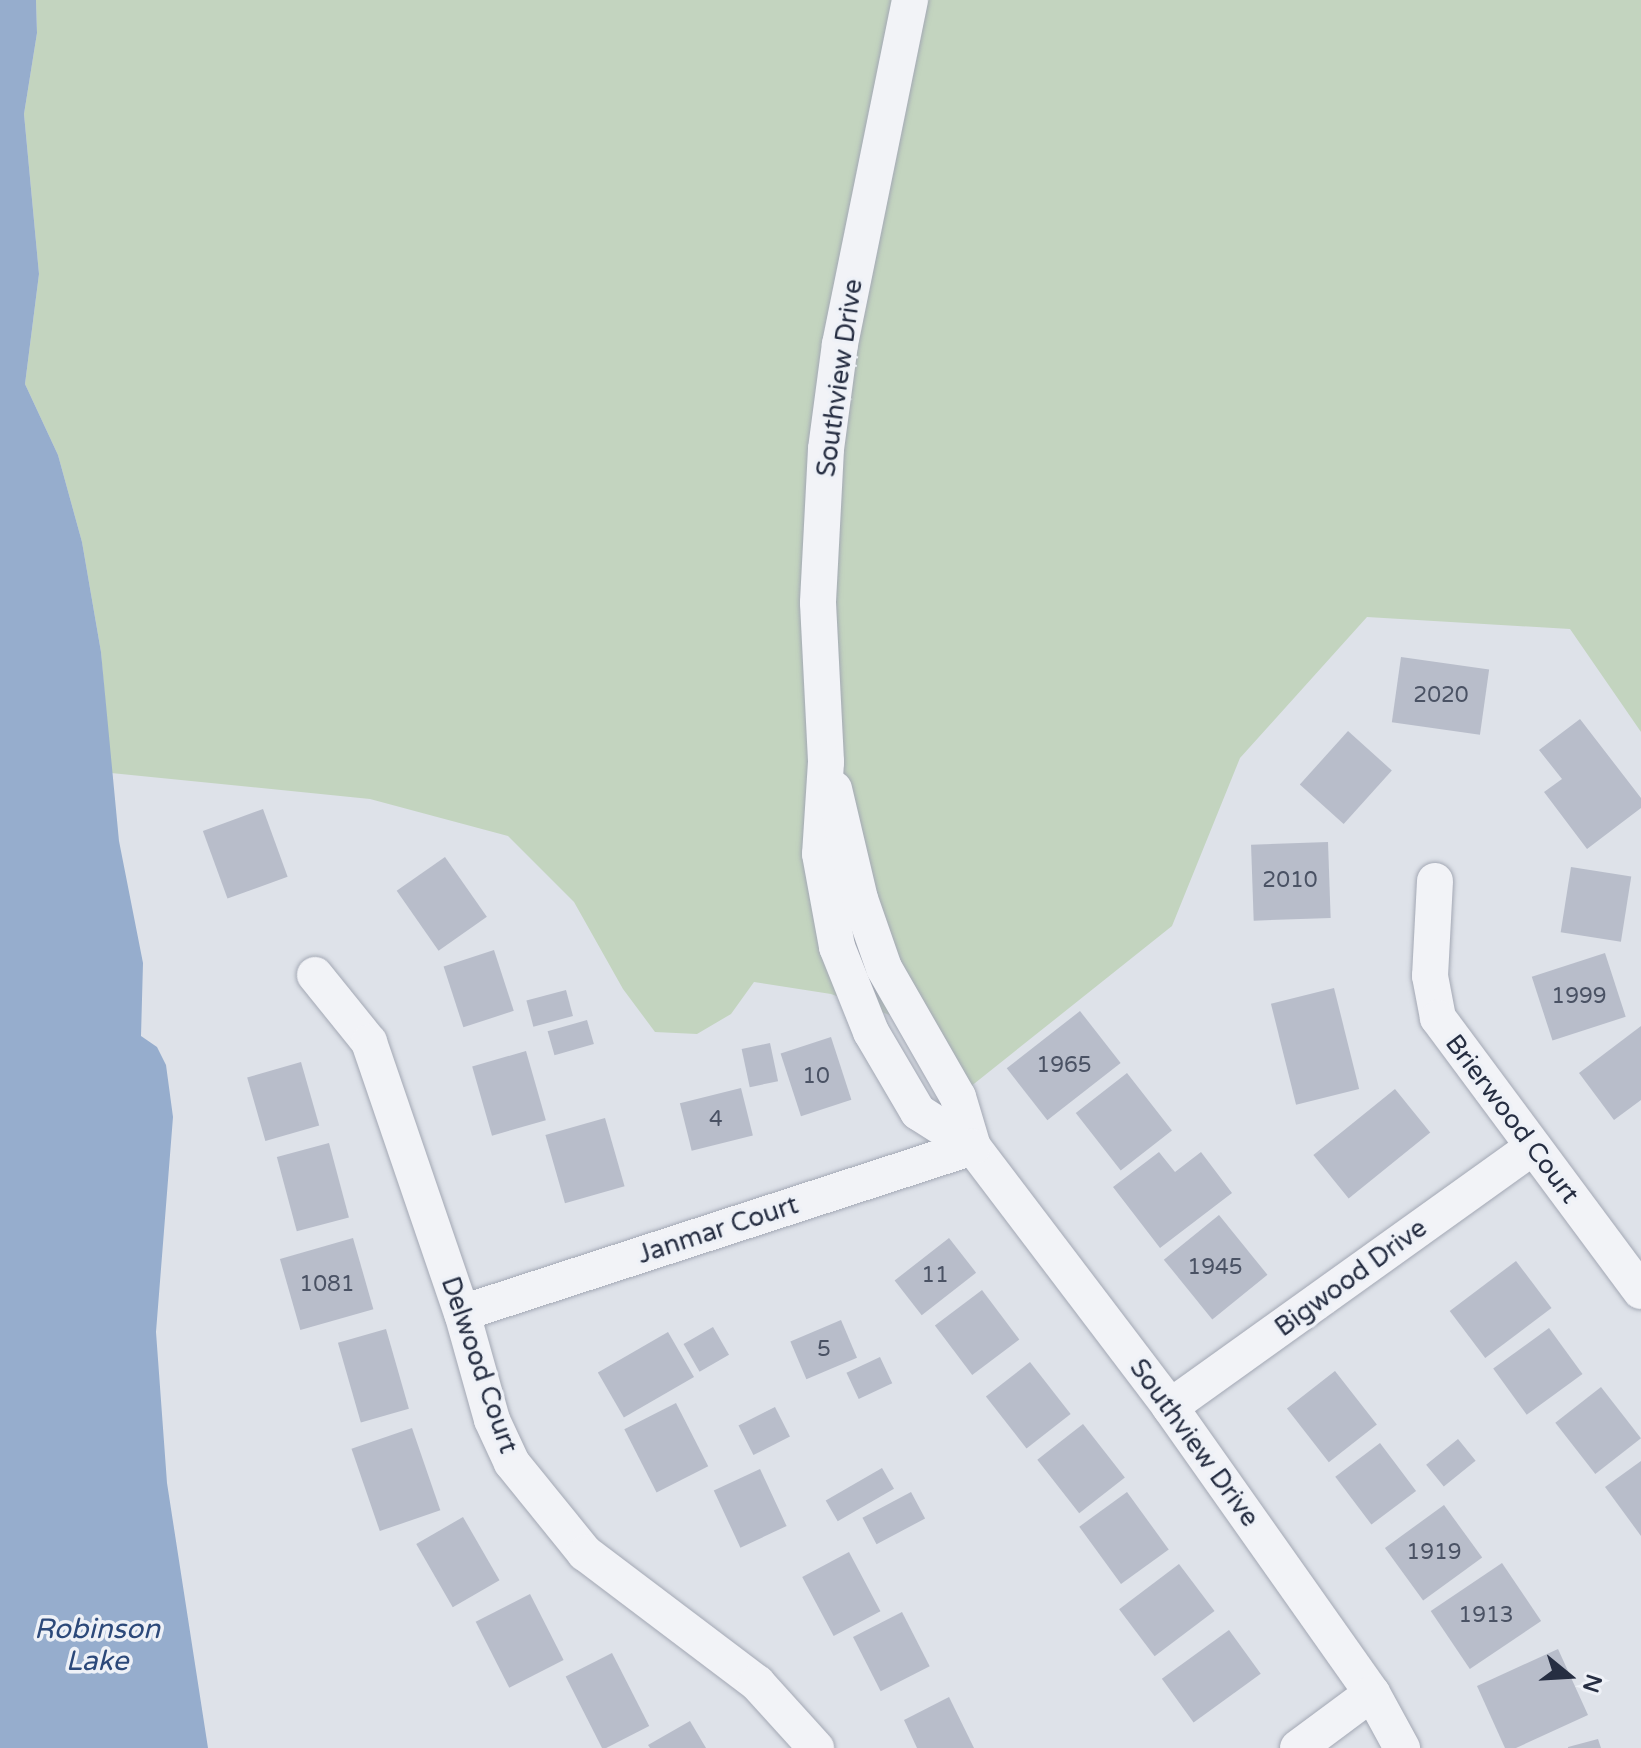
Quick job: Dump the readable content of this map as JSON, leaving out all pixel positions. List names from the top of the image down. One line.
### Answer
{"streets":{"street":["Southview Drive","Brierwood Court","Janmar Court","Bigwood Drive","Delwood Court"]},"crossings":[["Southview Drive","Janmar Court"],["Southview Drive","Bigwood Drive"],["Brierwood Court","Bigwood Drive"],["Janmar Court","Delwood Court"]],"water":["Robinson Lake"],"house_numbers":["2020","2010","1999","1965","10","4","1945","11","1081","5","1919","1913"],"north":"right"}
